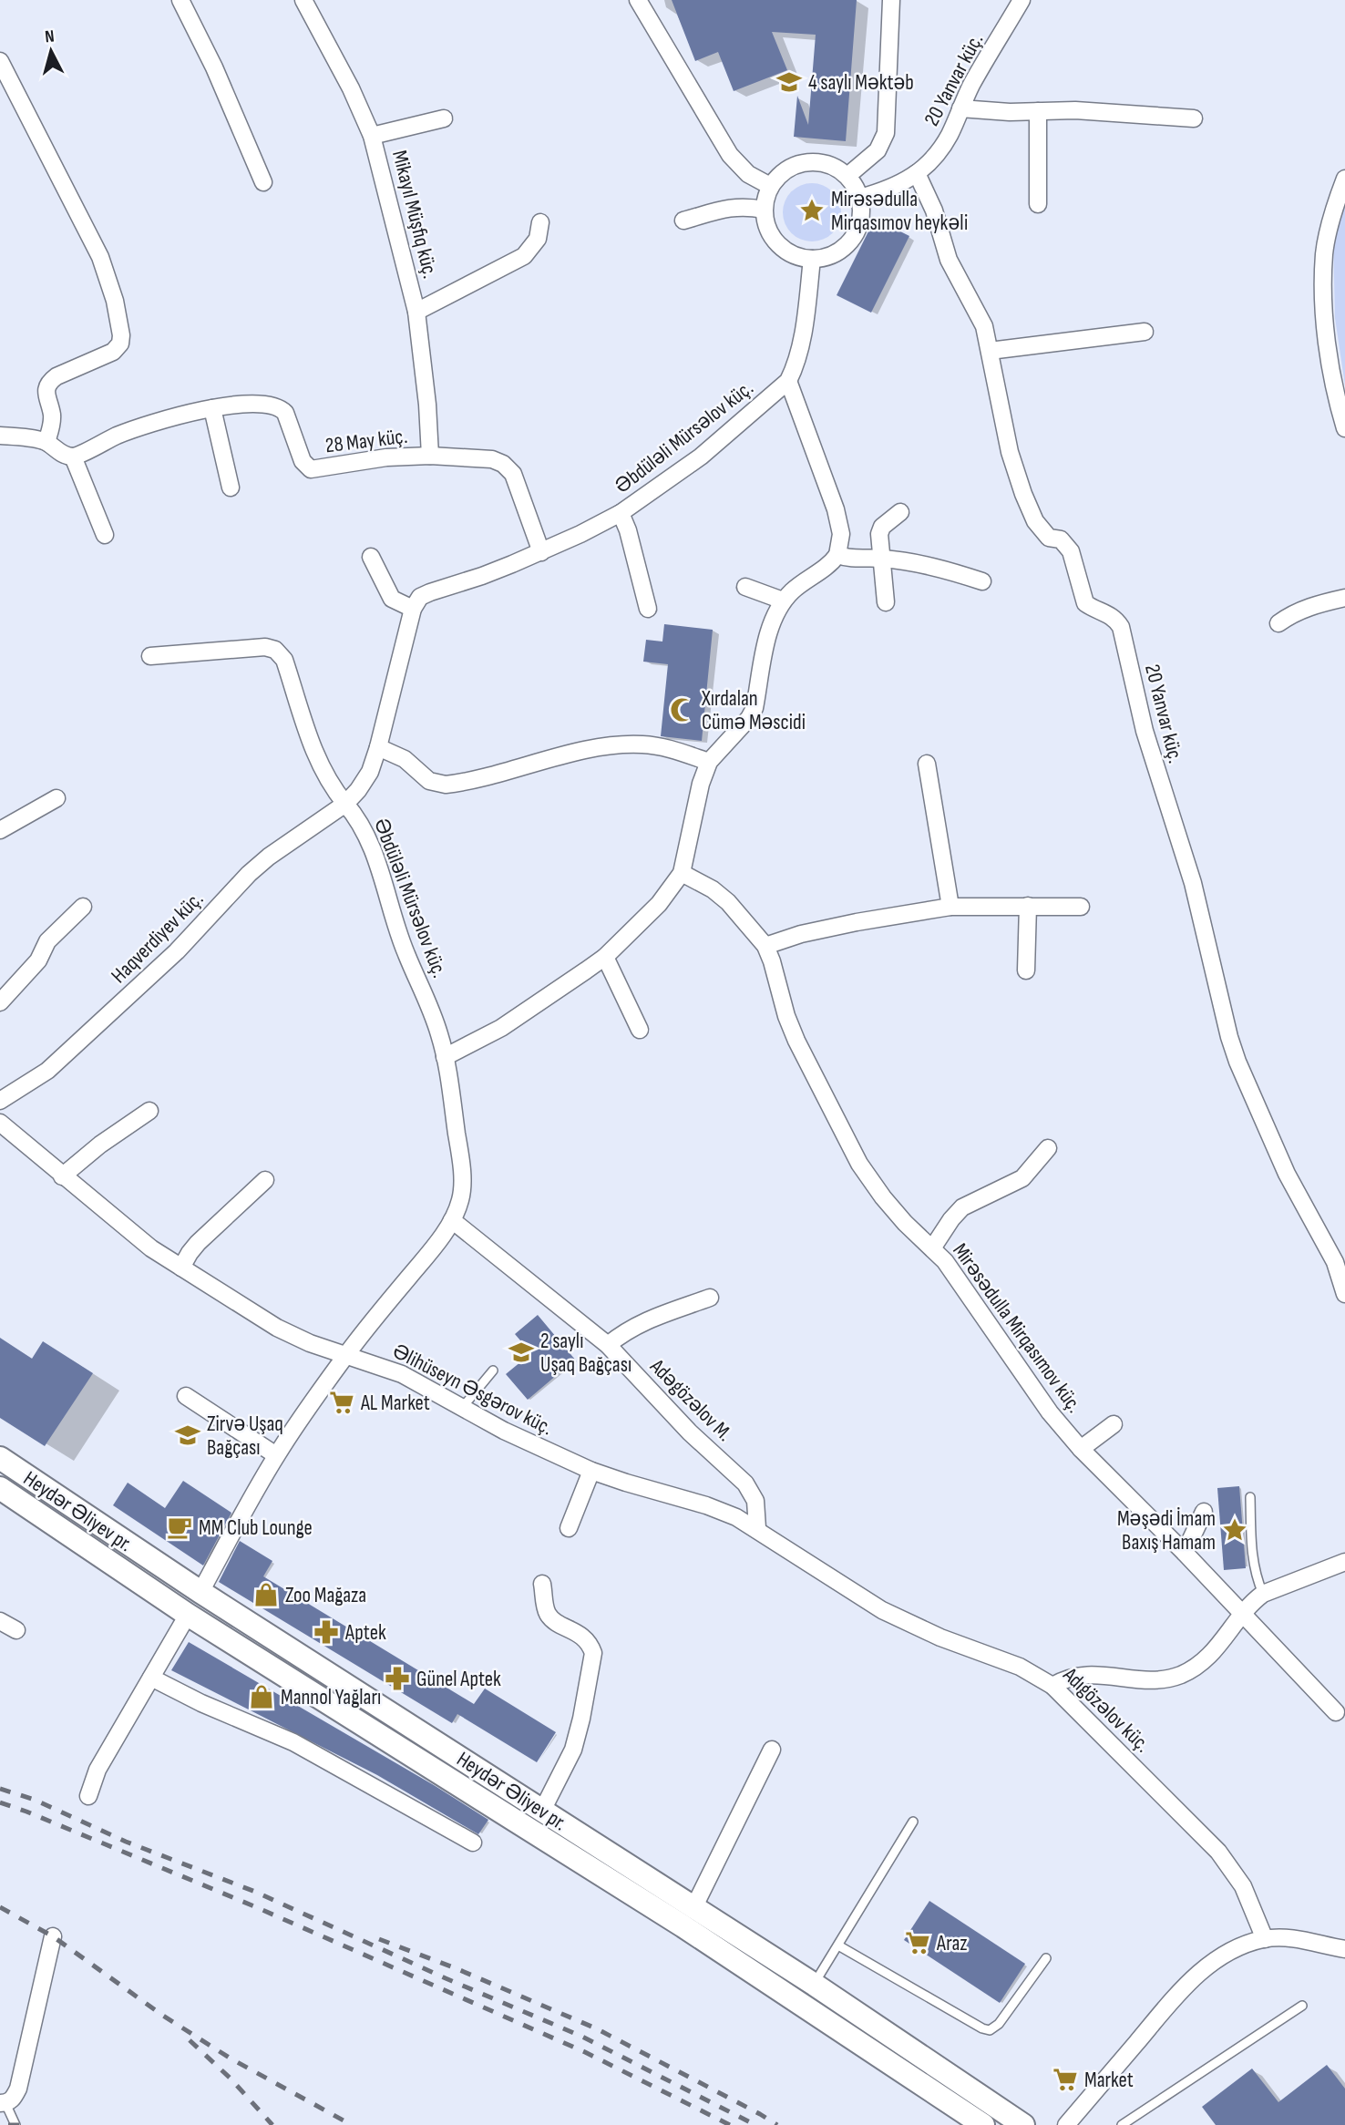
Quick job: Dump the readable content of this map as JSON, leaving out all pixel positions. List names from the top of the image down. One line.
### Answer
{"streets":{"main road":["Heydər Əliyev pr."],"street":["20 Yanvar küç.","Mikayıl Müşfiq küç.","Əbdüləli Mürsəlov küç.","28 May küç.","Haqverdiyev küç.","Mirəsədulla Mirqasımov küç.","Əlihüseyn Əsgərov küç.","Adəgözəlov M.","Adıgözəlov küç."]},"crossings":[["Mikayıl Müşfiq küç.","28 May küç."],["Əbdüləli Mürsəlov küç.","28 May küç."],["Əbdüləli Mürsəlov küç.","Haqverdiyev küç."],["Əbdüləli Mürsəlov küç.","Əlihüseyn Əsgərov küç."],["Əbdüləli Mürsəlov küç.","Adəgözəlov M."],["Əbdüləli Mürsəlov küç.","Heydər Əliyev pr."],["Əlihüseyn Əsgərov küç.","Adəgözəlov M."],["Əlihüseyn Əsgərov küç.","Adıgözəlov küç."],["Adəgözəlov M.","Adıgözəlov küç."]],"places":{"school or university":["4 saylı Məktəb","2 saylı Uşaq Bağçası","Zirvə Uşaq Bağçası"],"place":["Mirəsədulla Mirqasımov heykəli","Məşədi İmam Baxış Hamam"],"mosque":["Xırdalan Cümə Məscidi"],"supermarket":["AL Market","Araz","Market"],"cafe":["MM Club Lounge"],"shop":["Zoo Mağaza","Mannol Yağları"],"pharmacy":["Aptek","Günel Aptek"]},"north":"top"}
